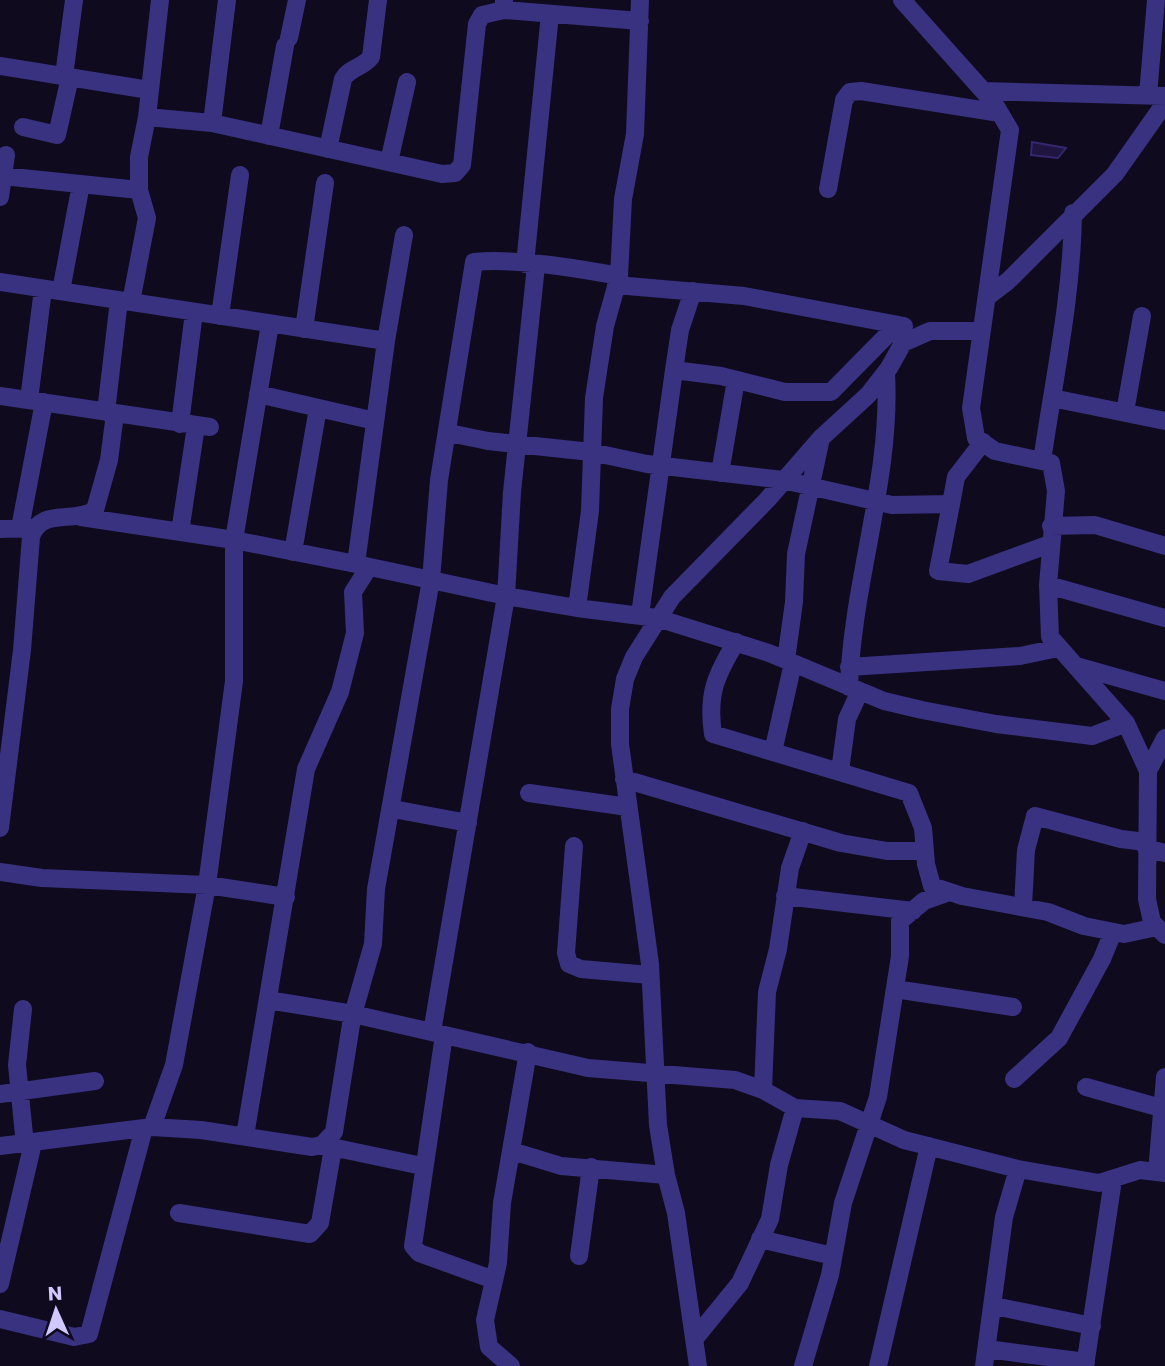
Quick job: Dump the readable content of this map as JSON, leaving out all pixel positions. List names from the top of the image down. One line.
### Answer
{"north":"top"}
